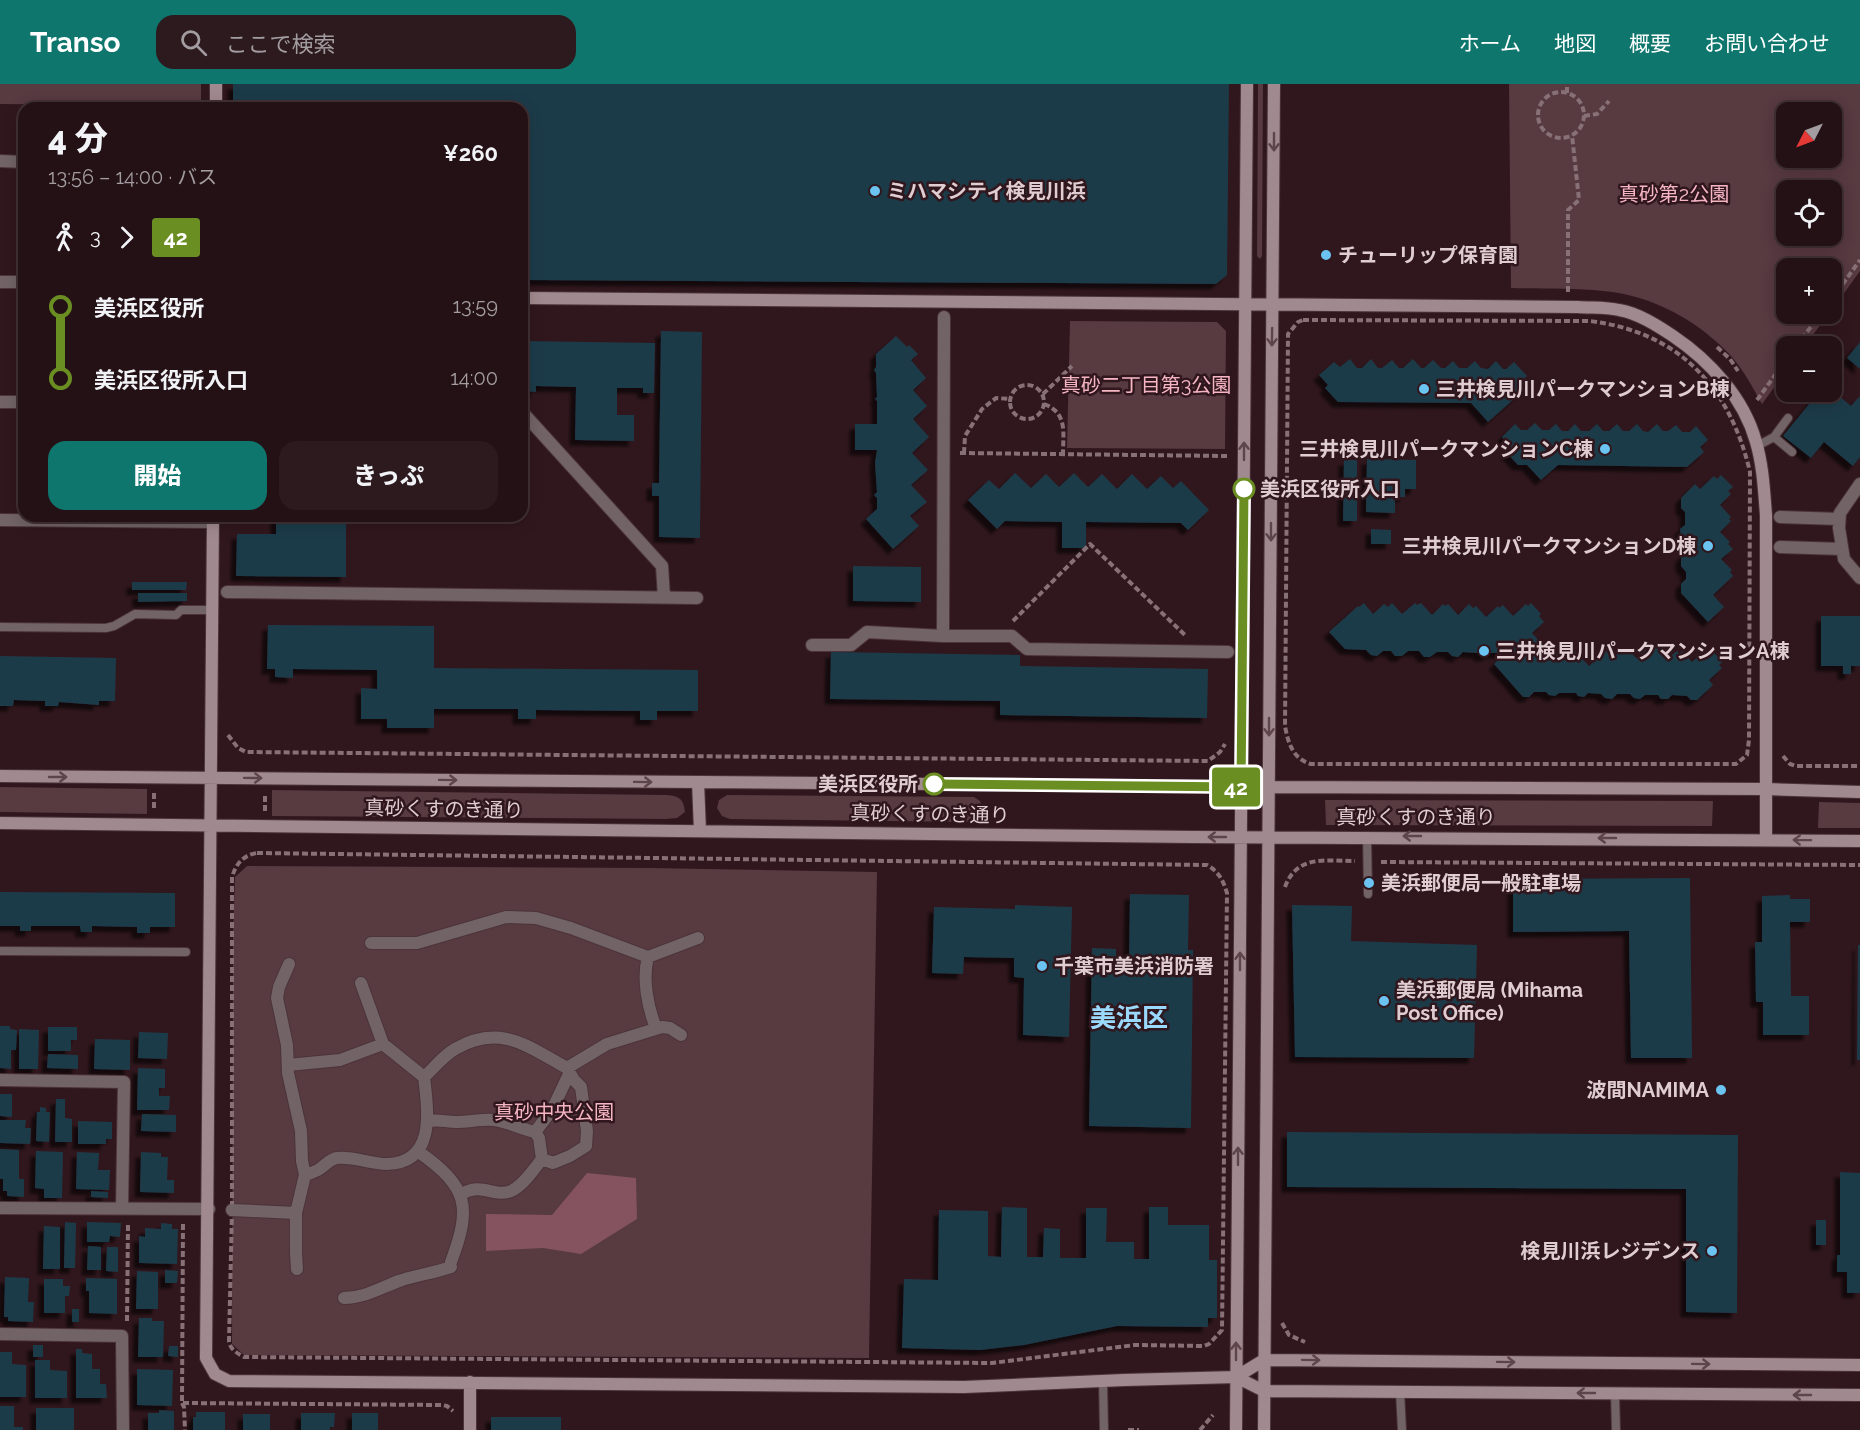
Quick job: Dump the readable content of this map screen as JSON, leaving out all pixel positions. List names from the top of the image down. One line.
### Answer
{"streets":{"street":["真砂くすのき通り"]},"districts":["美浜区"],"parks":["真砂第2公園","真砂二丁目第3公園","真砂中央公園"],"places":["ミハマシティ検見川浜","チューリップ保育園","三井検見川パークマンションB棟","三井検見川パークマンションC棟","美浜区役所入口","三井検見川パークマンションD棟","三井検見川パークマンションA棟","美浜区役所","美浜郵便局一般駐車場","千葉市美浜消防署","美浜郵便局 (Mihama Post Office)","波間NAMIMA","検見川浜レジデンス"],"lines":["bus line 42"],"north":"bottom left","page":{"header":"Transo","search":"ここで検索","nav":["ホーム","地図","概要","お問い合わせ"],"on_map":"42","map_buttons":["+","−"],"heading":["4 分","13:56 – 14:00 · バス","¥260"],"legs":["3","42"],"list":[{"name":"美浜区役所","value":"13:59"},{"name":"美浜区役所入口","value":"14:00"}],"buttons":["開始","きっぷ"]}}
